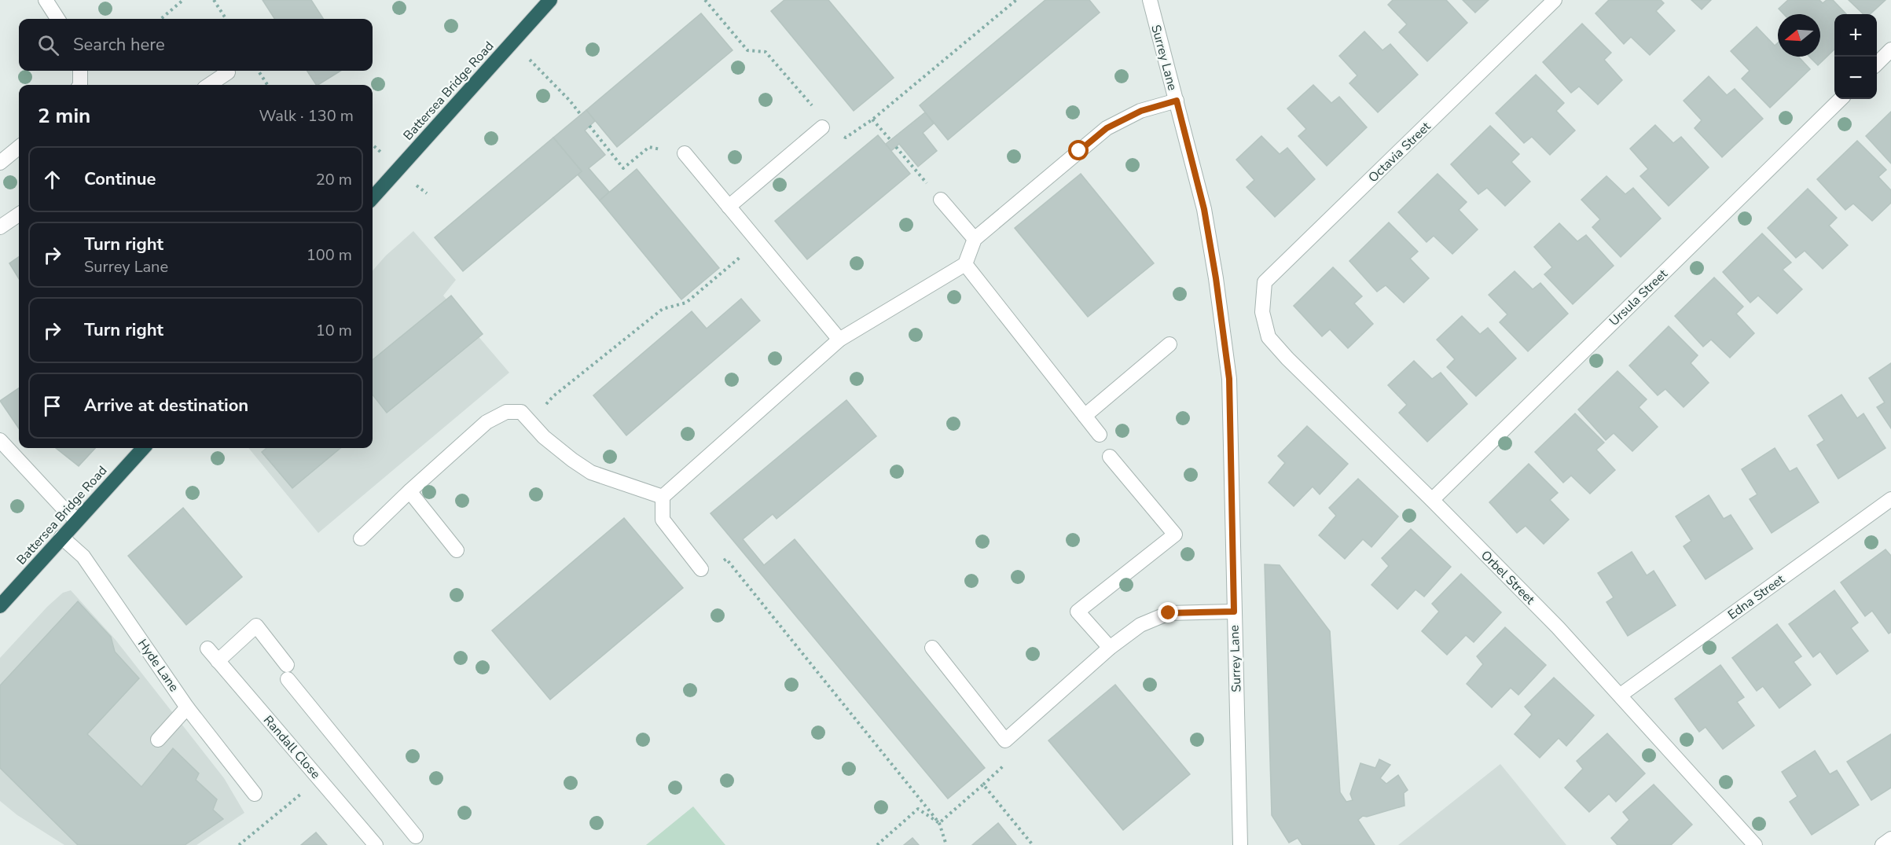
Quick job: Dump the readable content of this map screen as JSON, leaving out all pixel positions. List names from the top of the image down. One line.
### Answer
{"streets":{"highway":["Battersea Bridge Road"],"street":["Surrey Lane","Octavia Street","Ursula Street","Orbel Street","Edna Street","Hyde Lane","Randall Close"]},"crossings":[["Battersea Bridge Road","Hyde Lane"],["Octavia Street","Orbel Street"],["Ursula Street","Orbel Street"],["Orbel Street","Edna Street"]],"north":"left","page":{"map_buttons":["+","−"],"search":"Search here","heading":["2 min","Walk · 130 m"],"list":[["Continue","20 m"],["Turn right","Surrey Lane","100 m"],["Turn right","10 m"],"Arrive at destination"]}}
